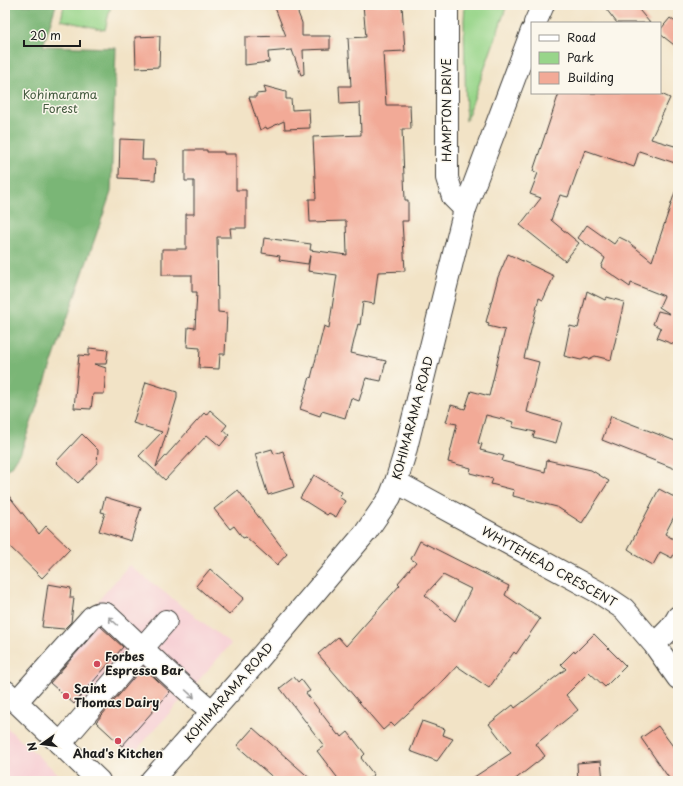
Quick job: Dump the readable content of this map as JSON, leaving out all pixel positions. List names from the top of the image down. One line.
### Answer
{"streets":{"main road":["HAMPTON DRIVE","KOHIMARAMA ROAD","WHYTEHEAD CRESCENT"]},"crossings":[["HAMPTON DRIVE","KOHIMARAMA ROAD"],["KOHIMARAMA ROAD","WHYTEHEAD CRESCENT"]],"parks":["Kohimarama Forest"],"places":["Forbes Espresso Bar","Saint Thomas Dairy","Ahad's Kitchen"],"legend":["Road","Park","Building"],"scale_bar":"20 m","north":"left"}
